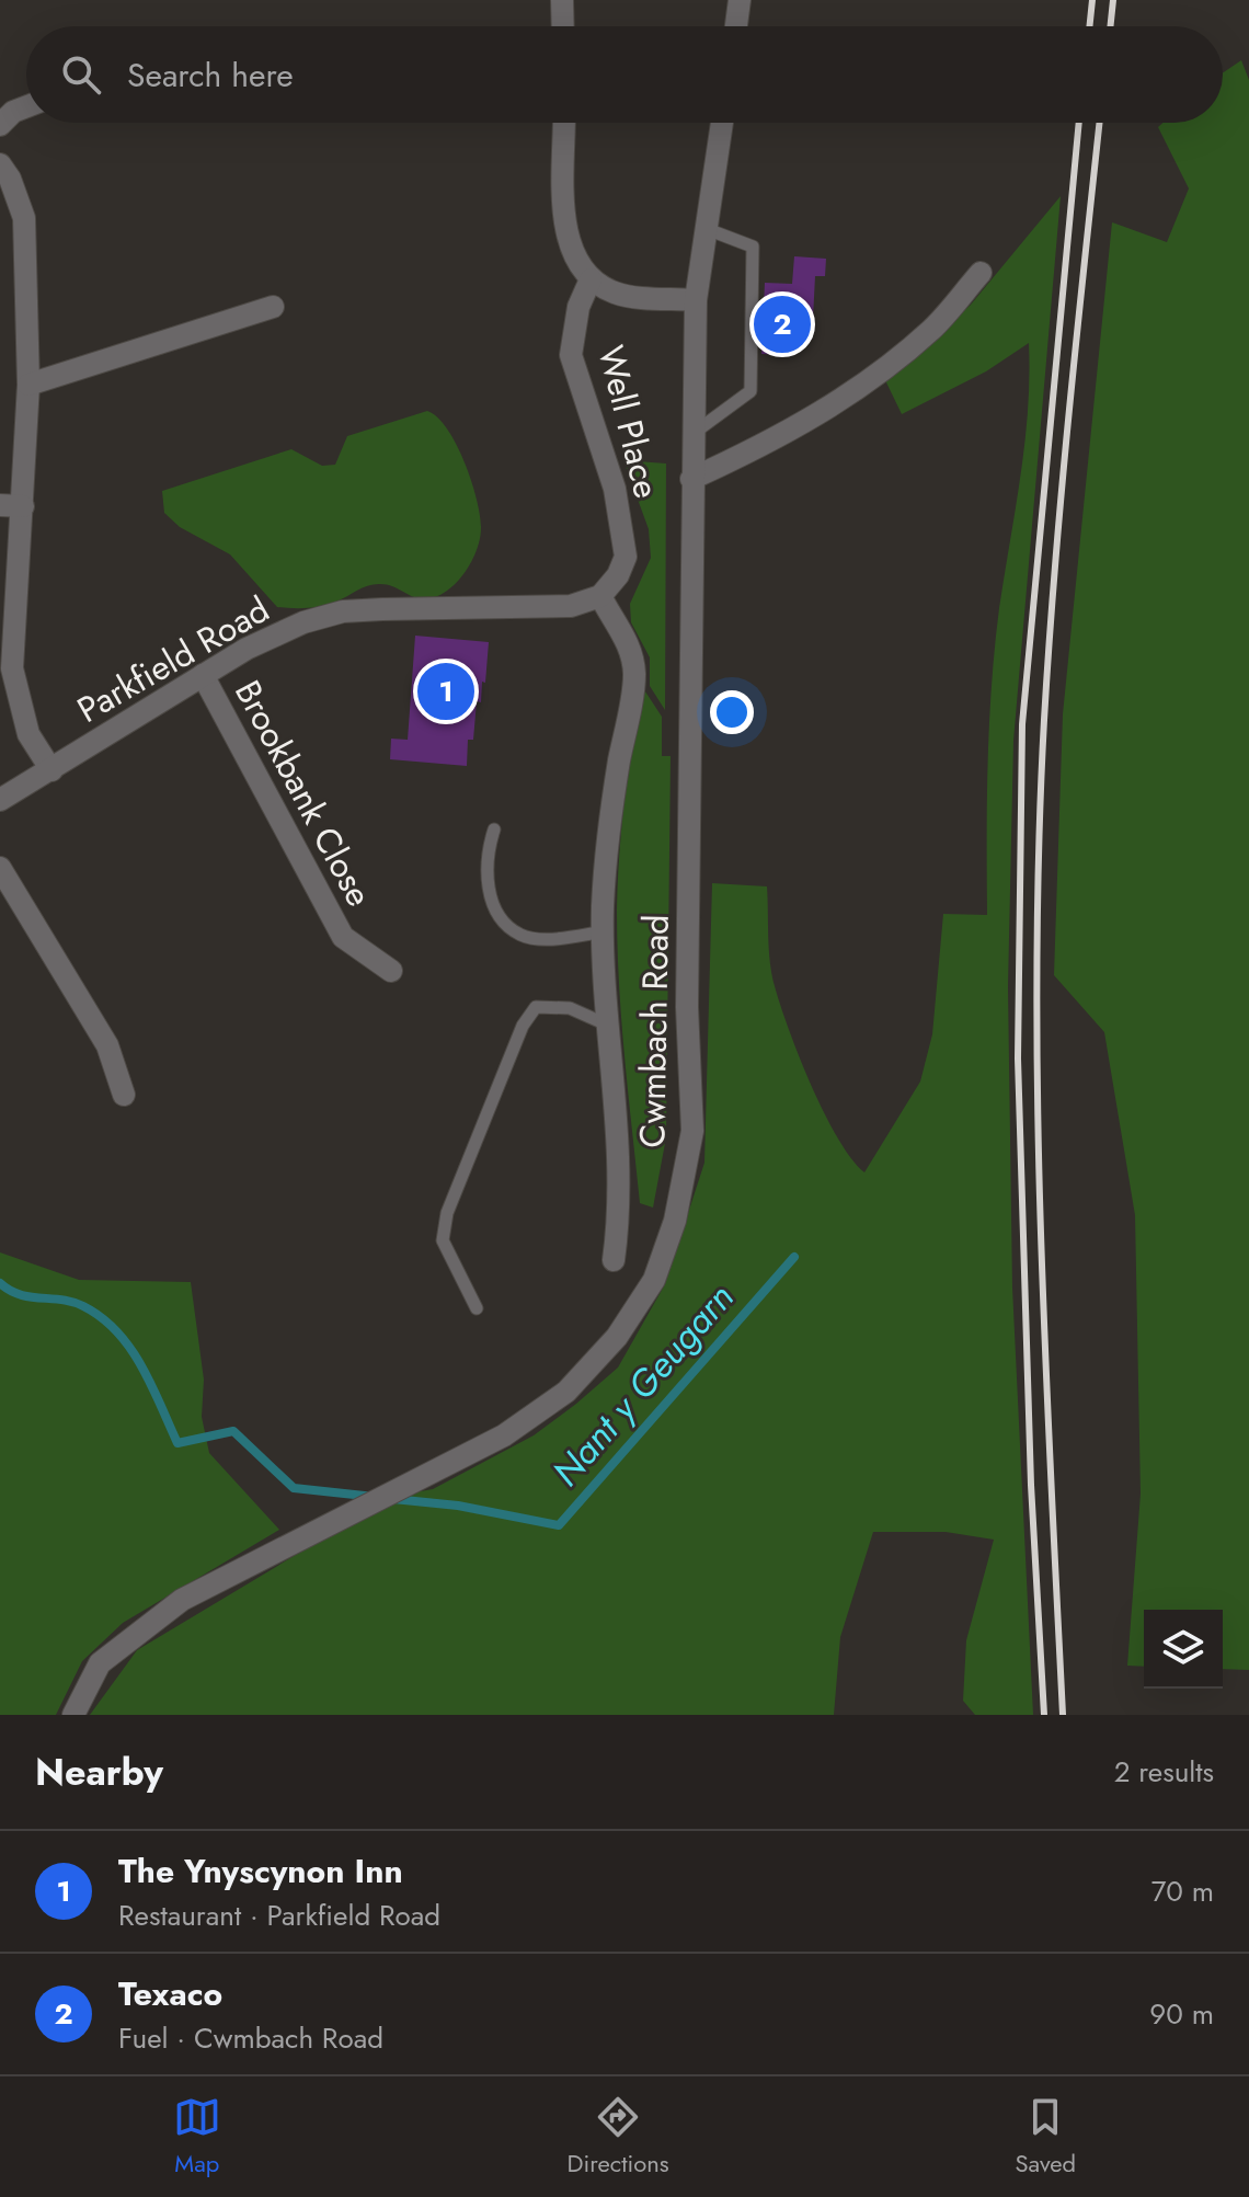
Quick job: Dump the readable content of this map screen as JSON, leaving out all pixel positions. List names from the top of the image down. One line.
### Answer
{"streets":{"street":["Well Place","Parkfield Road","Brookbank Close","Cwmbach Road"]},"crossings":[["Well Place","Parkfield Road"],["Well Place","Cwmbach Road"],["Parkfield Road","Brookbank Close"],["Parkfield Road","Cwmbach Road"]],"water":["Nant y Geugarn"],"page":{"search":"Search here","pins":["2","1"],"heading":["Nearby","2 results"],"list":[{"mark":"1","name":"The Ynyscynon Inn","note":"Restaurant · Parkfield Road","value":"70 m"},{"mark":"2","name":"Texaco","note":"Fuel · Cwmbach Road","value":"90 m"}],"nav":["Map","Directions","Saved"]}}
